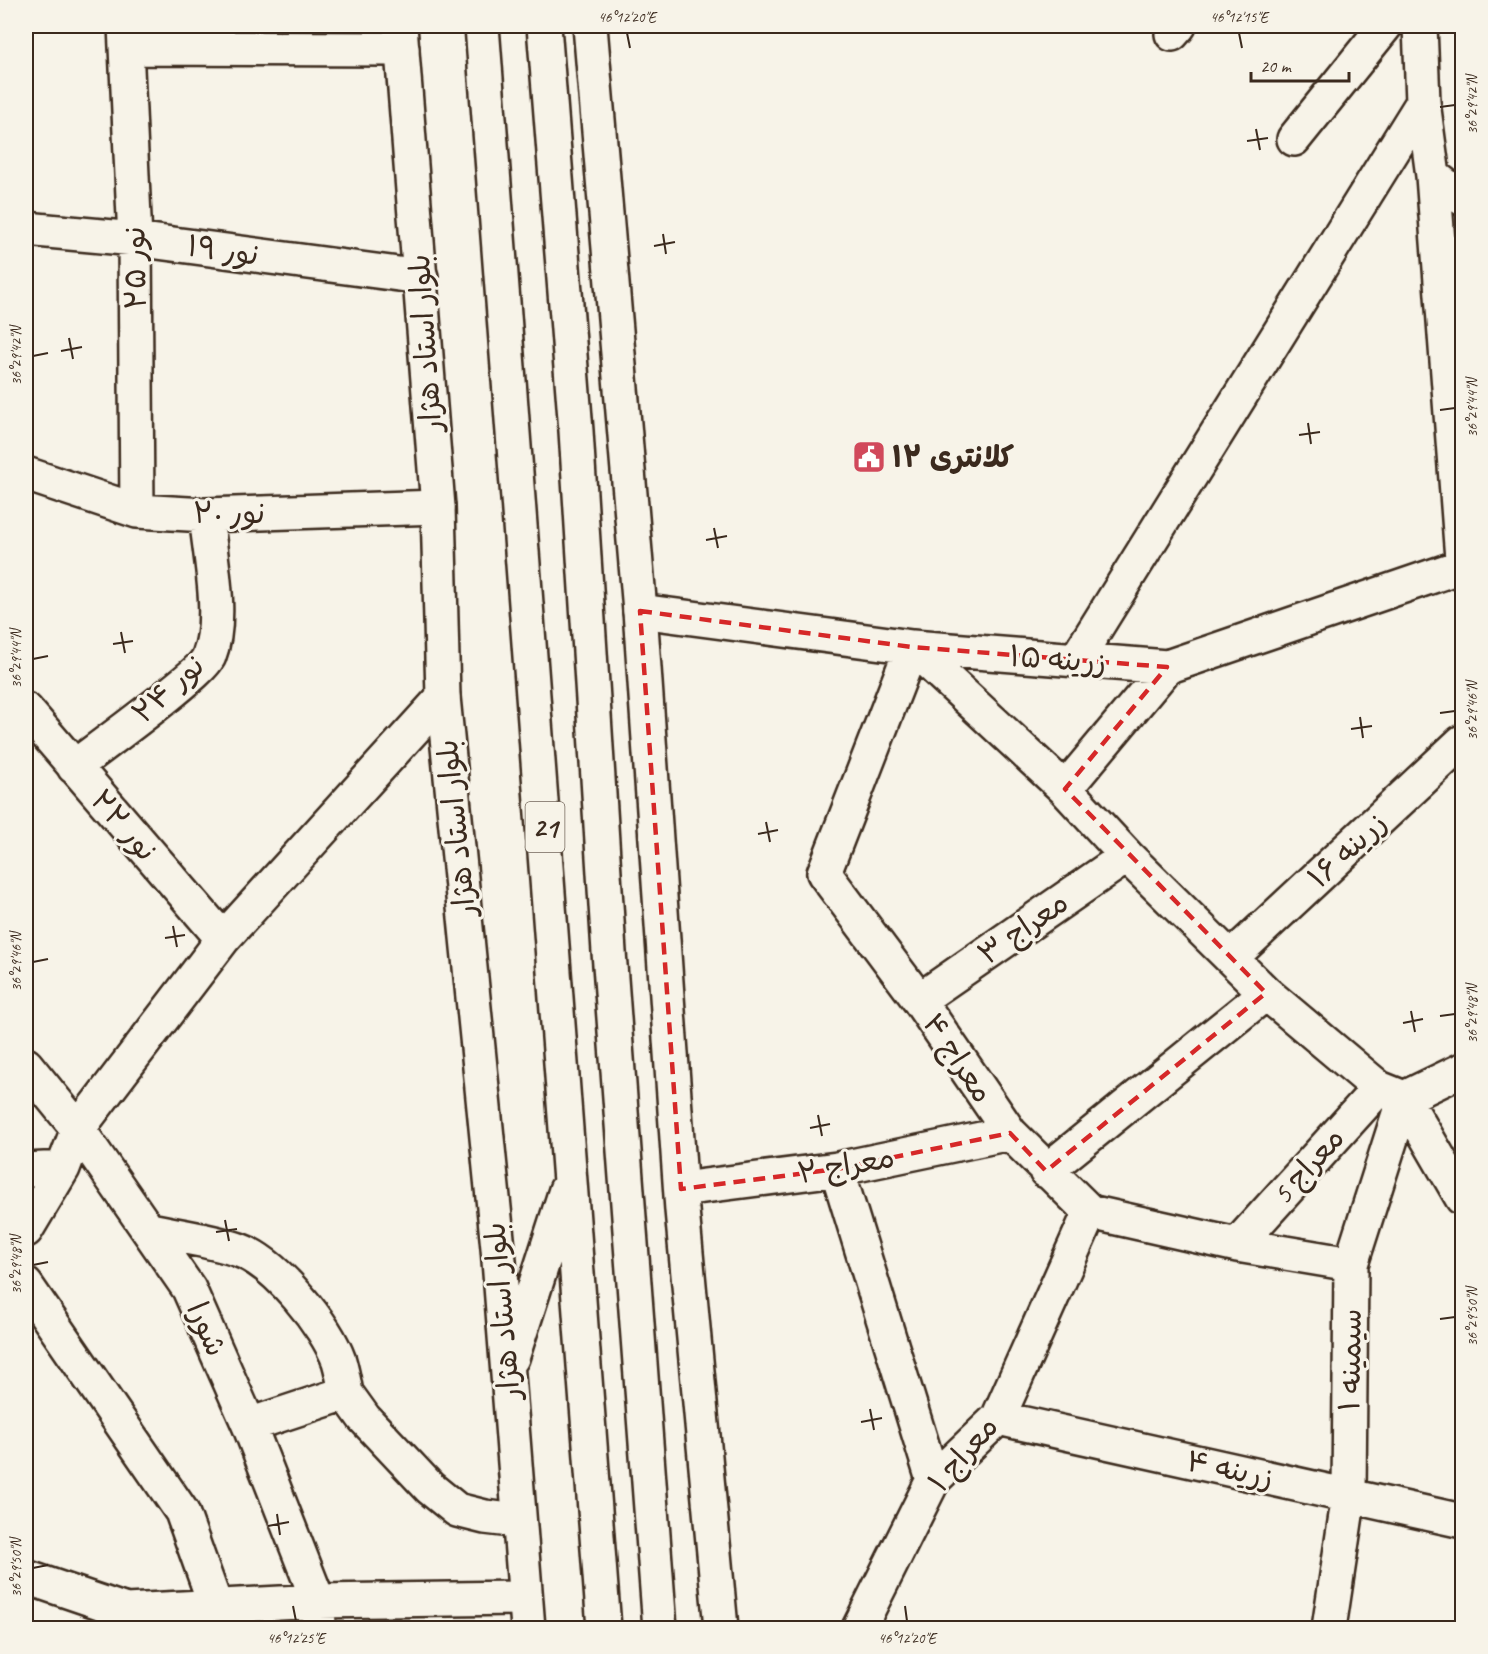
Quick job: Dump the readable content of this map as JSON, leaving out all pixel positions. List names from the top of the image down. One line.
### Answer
{"streets":{"street":["نور ۱۹","نور ۲۵","بلوار استاد هژار","نور ۲۰","زرینه ۱۵","نور ۲۴","نور ۲۲","21","زرینه ۱۶","معراج ۳","معراج ۴","معراج ۲","معراج 5","شورا","سیمینه ۱","معراج ۱","زرینه ۴"]},"crossings":[["نور ۱۹","نور ۲۵"],["نور ۱۹","بلوار استاد هژار"],["نور ۲۵","نور ۲۰"],["بلوار استاد هژار","نور ۲۰"],["نور ۲۰","نور ۲۴"],["زرینه ۱۵","معراج ۴"],["نور ۲۴","نور ۲۲"],["معراج ۳","معراج ۴"],["معراج ۴","معراج ۲"],["معراج ۴","معراج ۱"],["معراج 5","سیمینه ۱"],["سیمینه ۱","زرینه ۴"],["معراج ۱","زرینه ۴"]],"places":{"public building":["کلانتری ۱۲"]},"scale_bar":"20 m","coordinates":["46°12'20\"E","46°12'15\"E","36°29'42\"N","36°29'44\"N","36°29'46\"N","36°29'48\"N","36°29'50\"N","46°12'25\"E"]}
